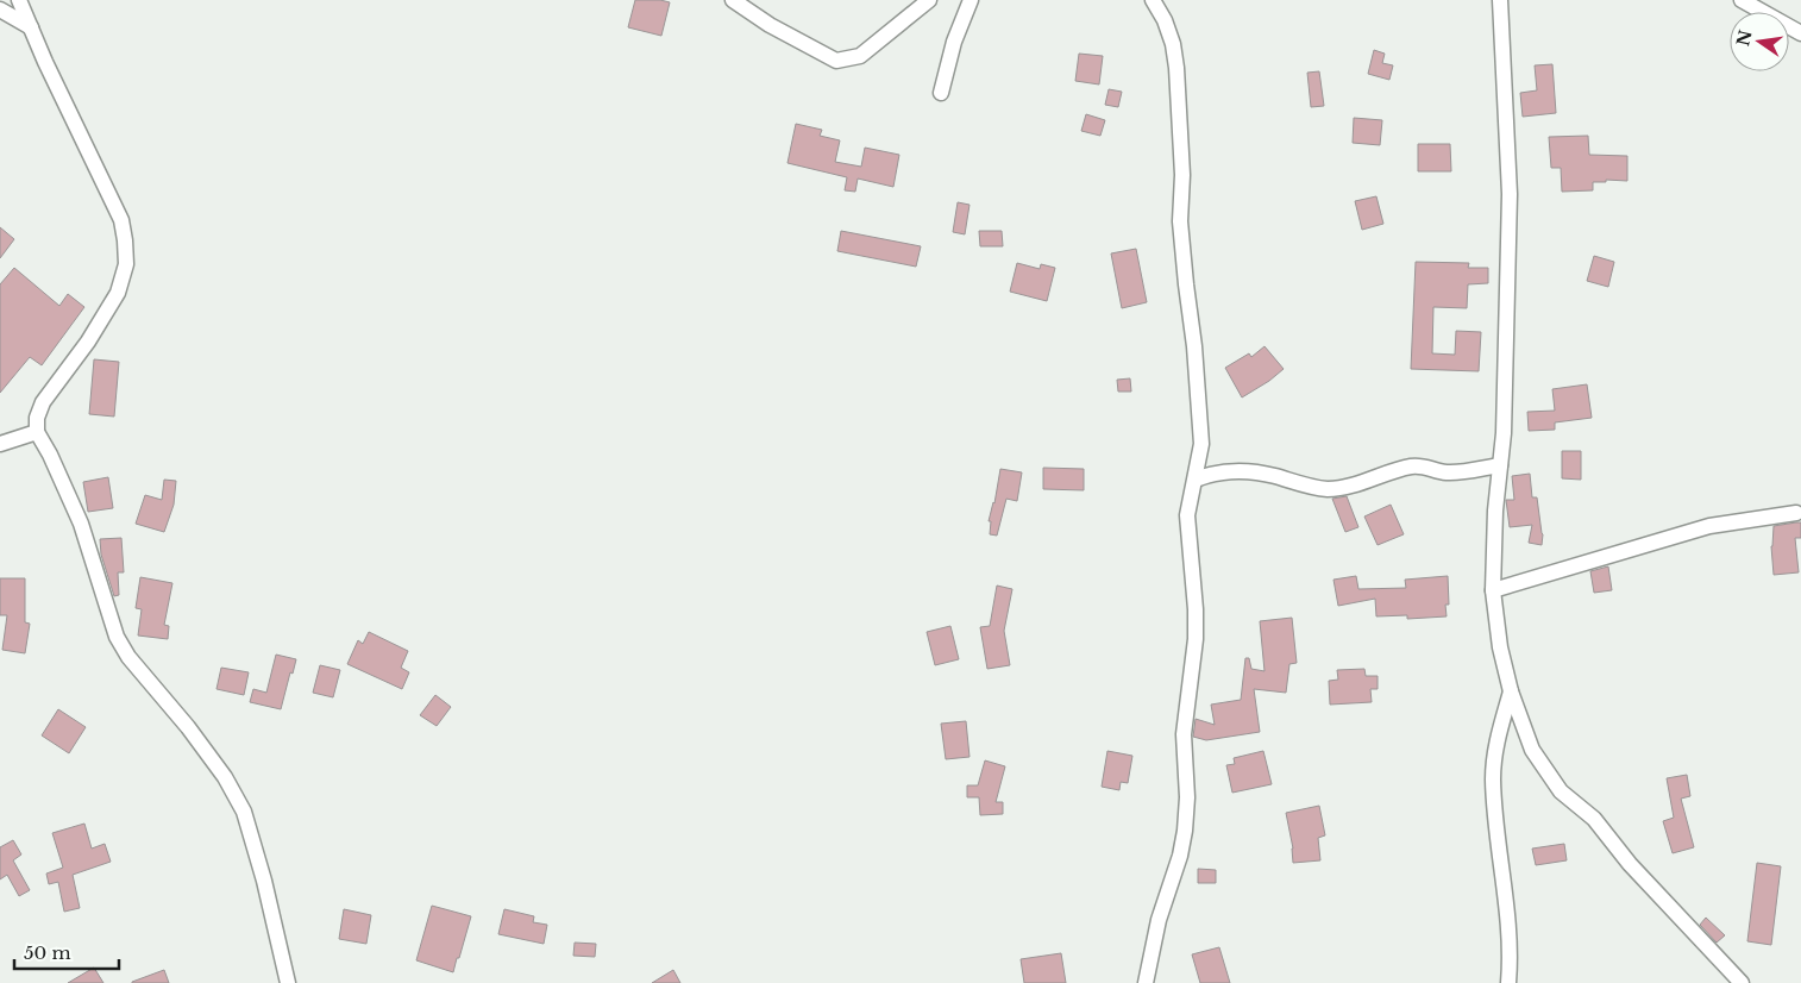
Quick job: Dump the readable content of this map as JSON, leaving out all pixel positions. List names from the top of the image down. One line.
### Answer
{"scale_bar":"50 m","north":"left"}
